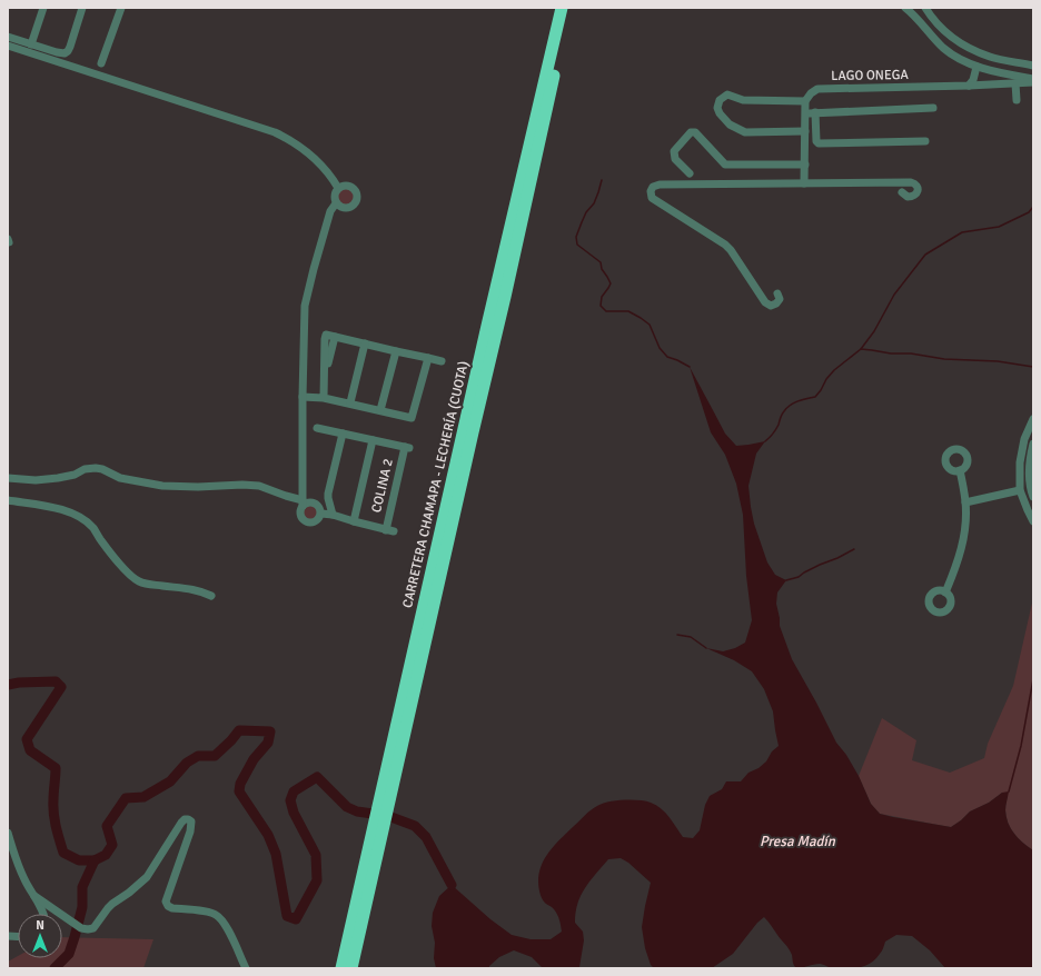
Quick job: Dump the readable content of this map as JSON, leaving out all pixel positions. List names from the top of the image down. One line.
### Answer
{"streets":{"highway":["CARRETERA CHAMAPA - LECHERÍA (CUOTA)"],"street":["LAGO ONEGA","COLINA 2"]},"water":["Presa Madín"],"north":"top"}
